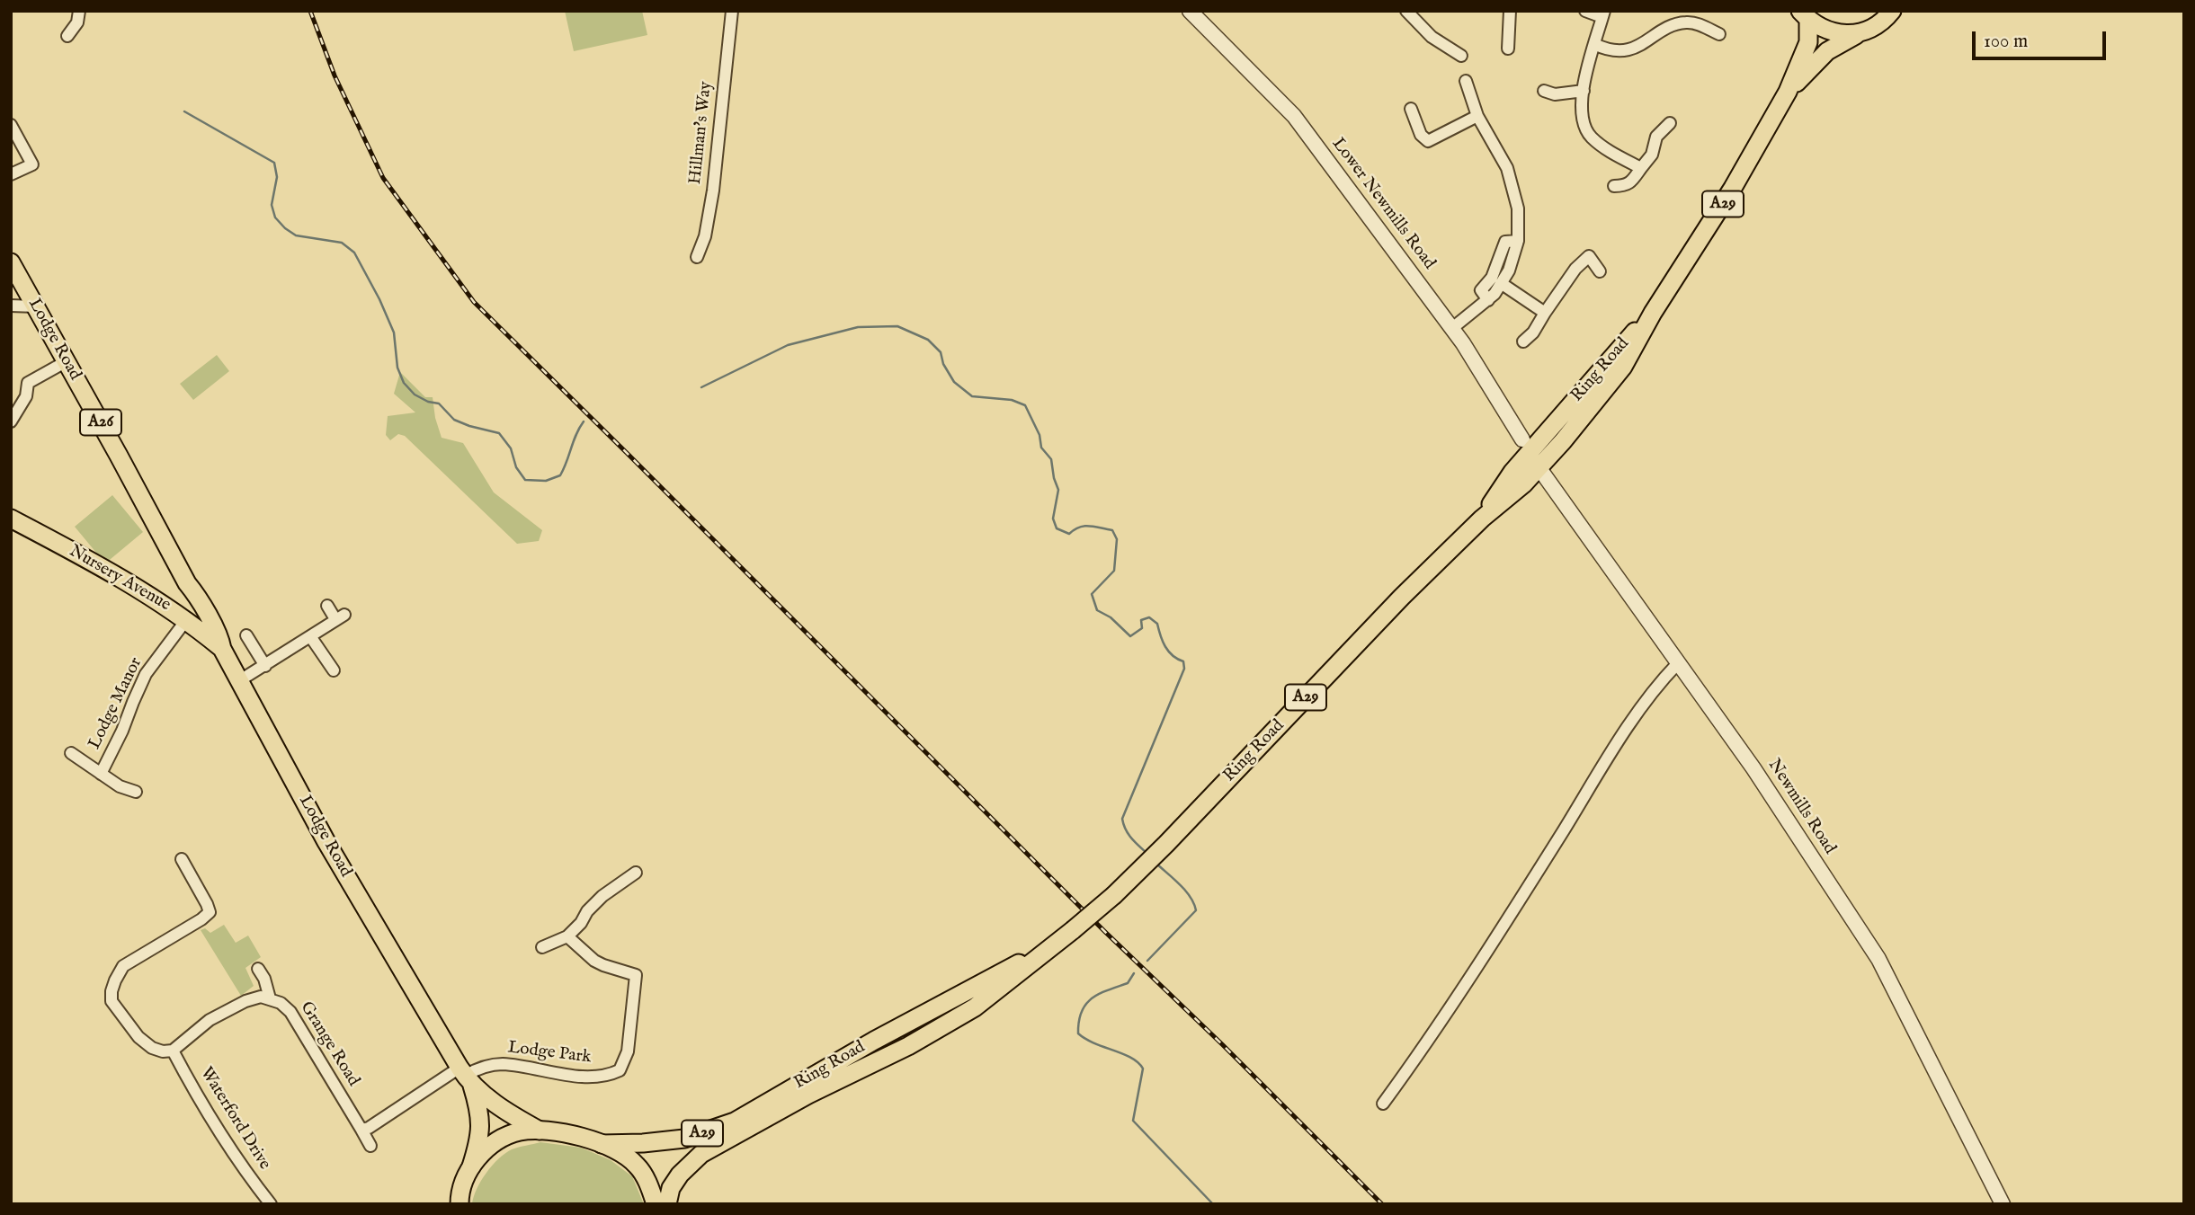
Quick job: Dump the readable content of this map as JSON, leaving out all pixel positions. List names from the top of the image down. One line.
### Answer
{"streets":{"main road":["A29","Lodge Road","Ring Road","A26","Nursery Avenue"],"street":["Hillman's Way","Lower Newmills Road","Lodge Manor","Newmills Road","Grange Road","Lodge Park","Waterford Drive"]},"crossings":[["Lower Newmills Road","Ring Road"],["Lower Newmills Road","Newmills Road"],["A29","Lodge Road"],["A29","Ring Road"],["Lodge Road","Nursery Avenue"],["Lodge Road","Lodge Park"],["Ring Road","Newmills Road"],["Nursery Avenue","Lodge Manor"]],"scale_bar":"100 m"}
